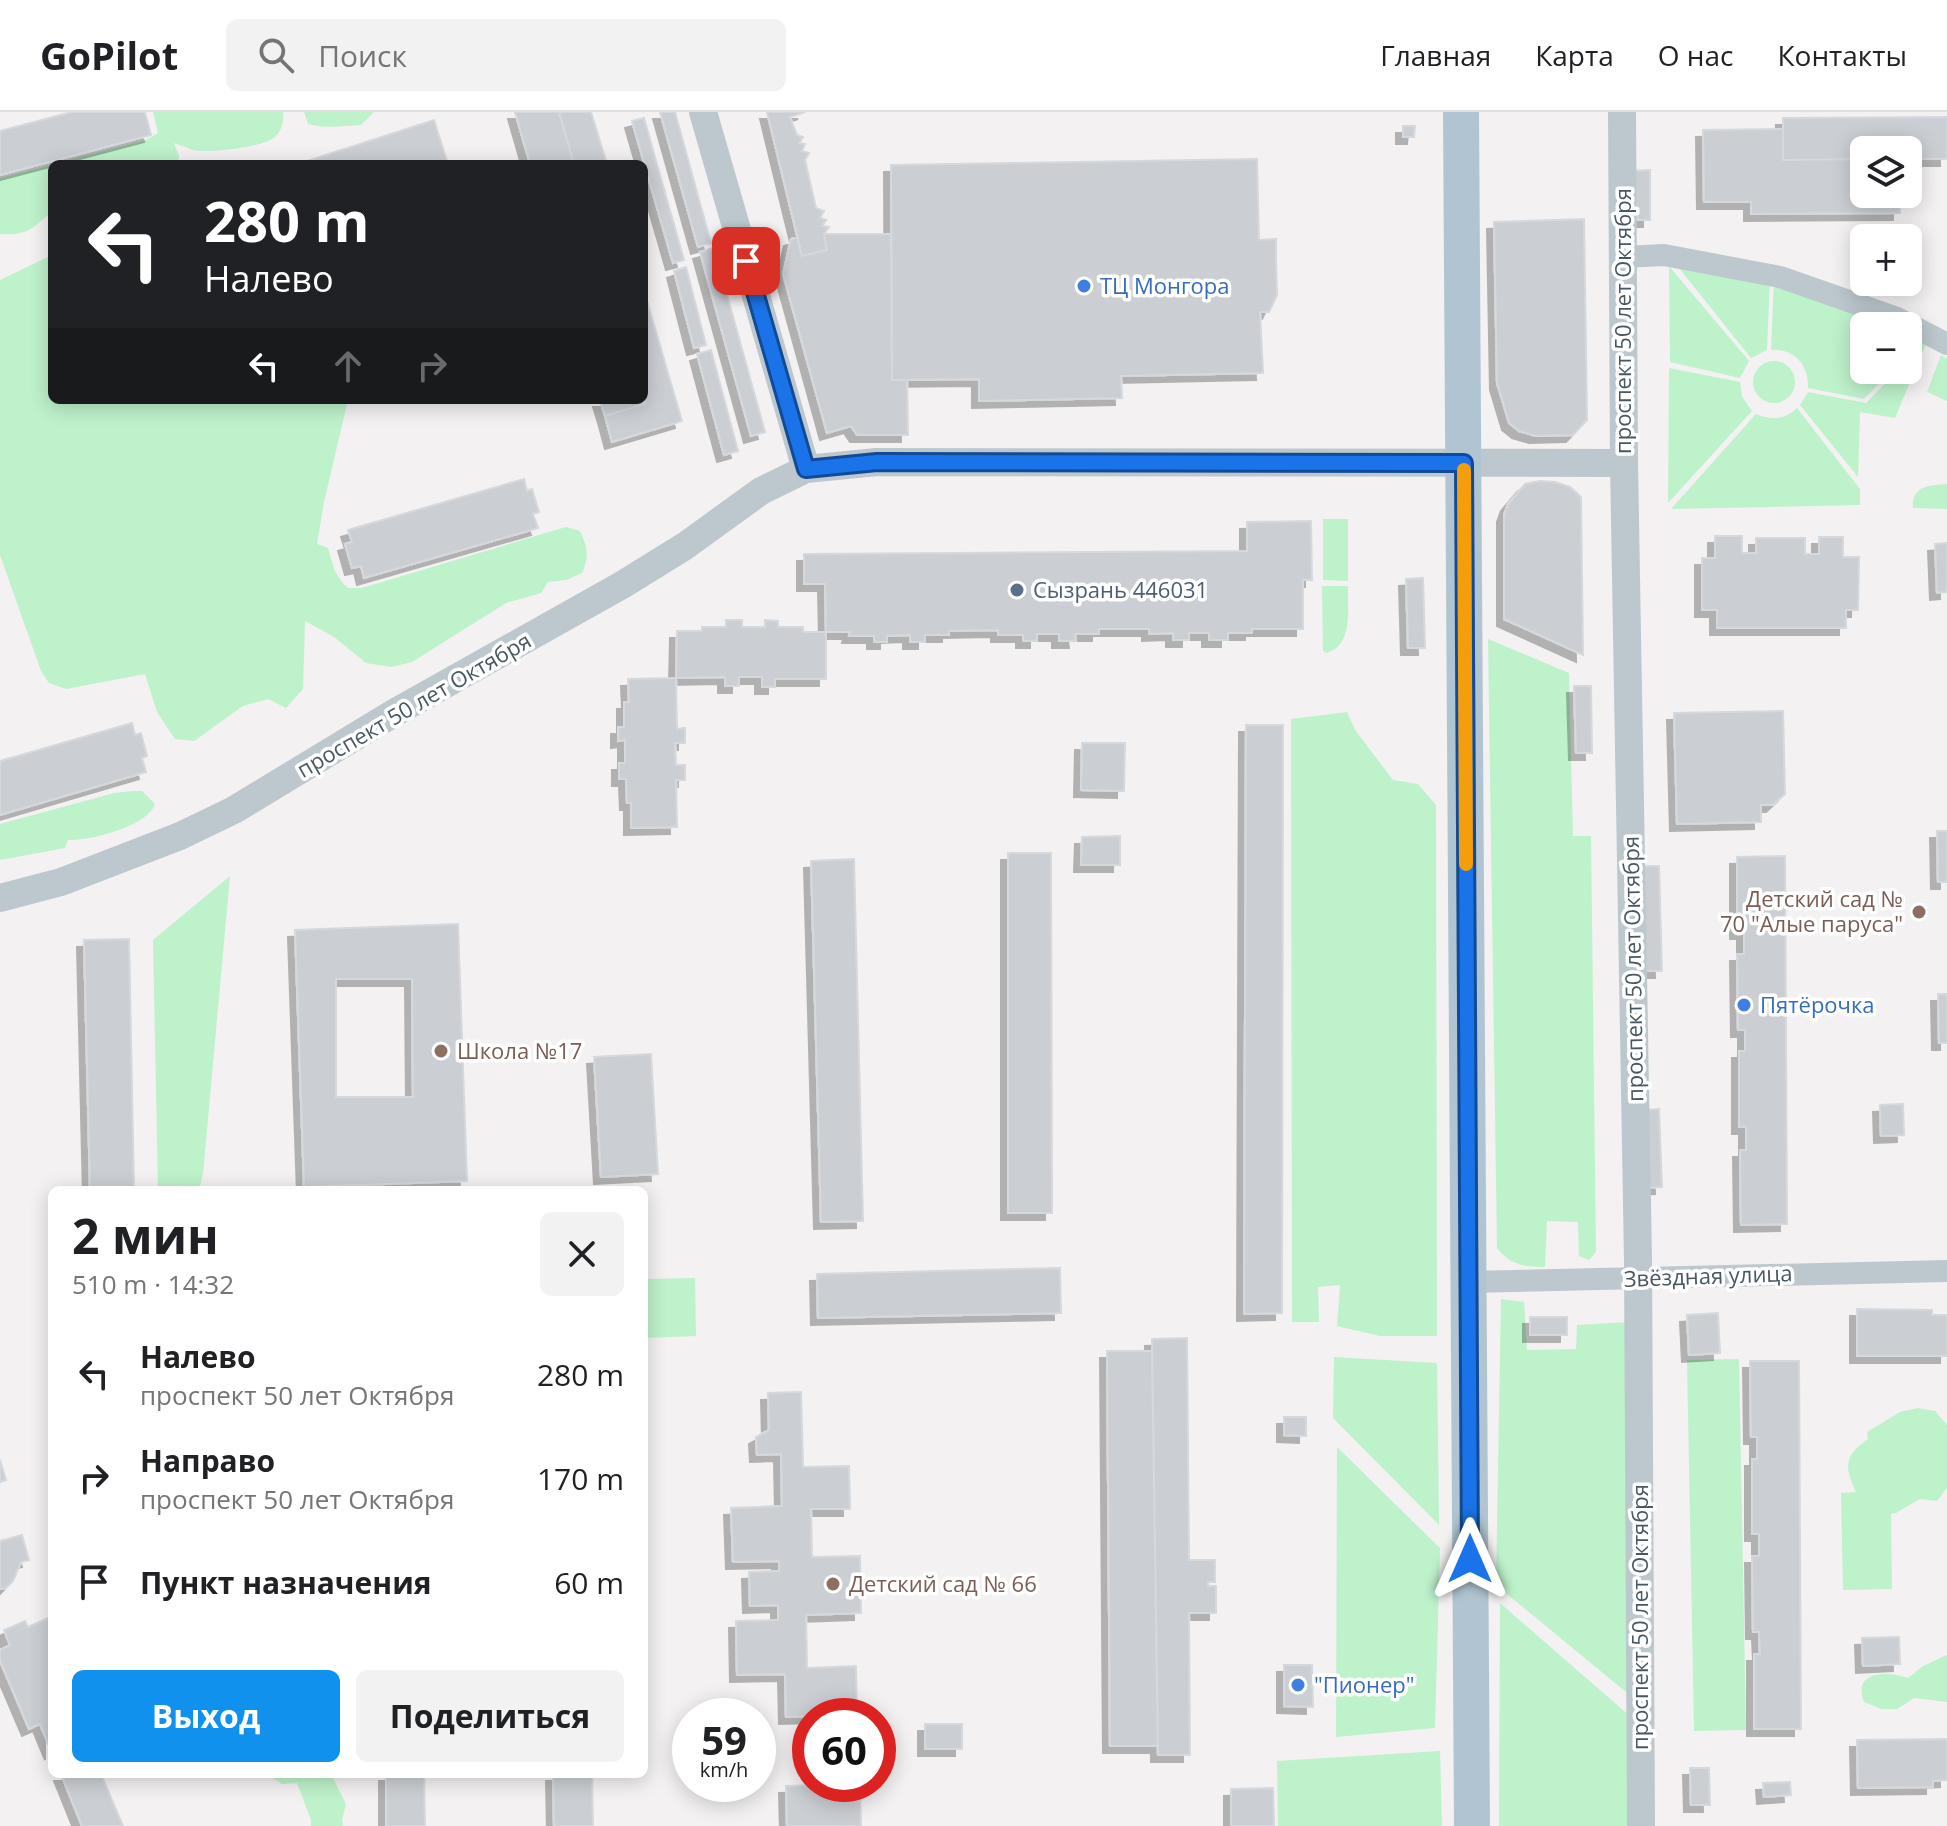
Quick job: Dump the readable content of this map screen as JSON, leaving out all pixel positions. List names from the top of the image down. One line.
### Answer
{"streets":{"street":["проспект 50 лет Октября","Звёздная улица"]},"crossings":[["проспект 50 лет Октября","Звёздная улица"]],"places":["ТЦ Монгора","Сызрань 446031","Детский сад № 70 \"Алые паруса\"","Пятёрочка","Школа №17","Детский сад № 66","\"Пионер\""],"page":{"header":"GoPilot","search":"Поиск","nav":["Главная","Карта","О нас","Контакты"],"map_buttons":["+","−"],"turn":["280 m","Налево"],"heading":["2 мин","510 m · 14:32"],"list":[{"name":"Налево","note":"проспект 50 лет Октября","value":"280 m"},{"name":"Направо","note":"проспект 50 лет Октября","value":"170 m"},{"name":"Пункт назначения","value":"60 m"}],"buttons":["Выход","Поделиться"],"speed":"59 km/h","limit":"60"}}
